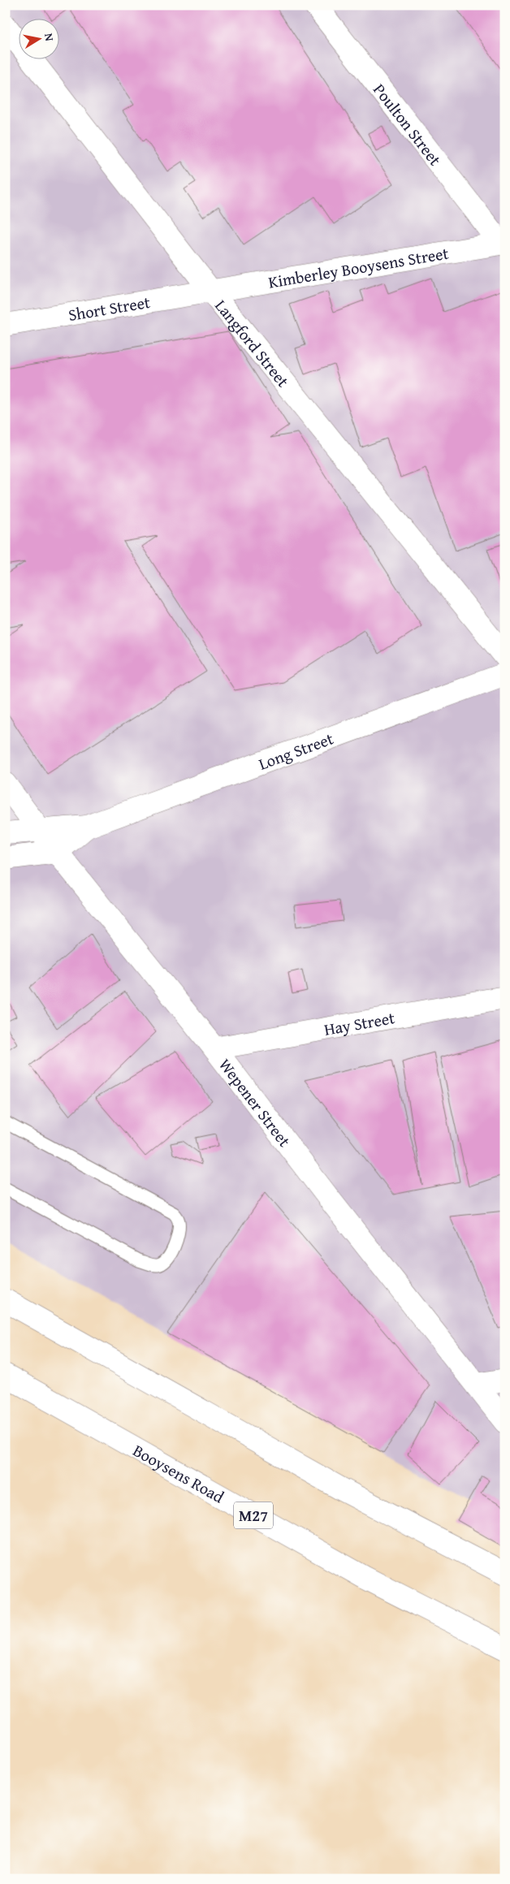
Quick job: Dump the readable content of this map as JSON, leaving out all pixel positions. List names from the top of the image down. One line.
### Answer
{"streets":{"street":["Poulton Street","Kimberley Booysens Street","Short Street","Langford Street","Long Street","Hay Street","Wepener Street","Booysens Road","M27"]},"crossings":[["Poulton Street","Kimberley Booysens Street"],["Kimberley Booysens Street","Short Street"],["Kimberley Booysens Street","Langford Street"],["Short Street","Langford Street"],["Long Street","Wepener Street"],["Hay Street","Wepener Street"]],"north":"right"}
